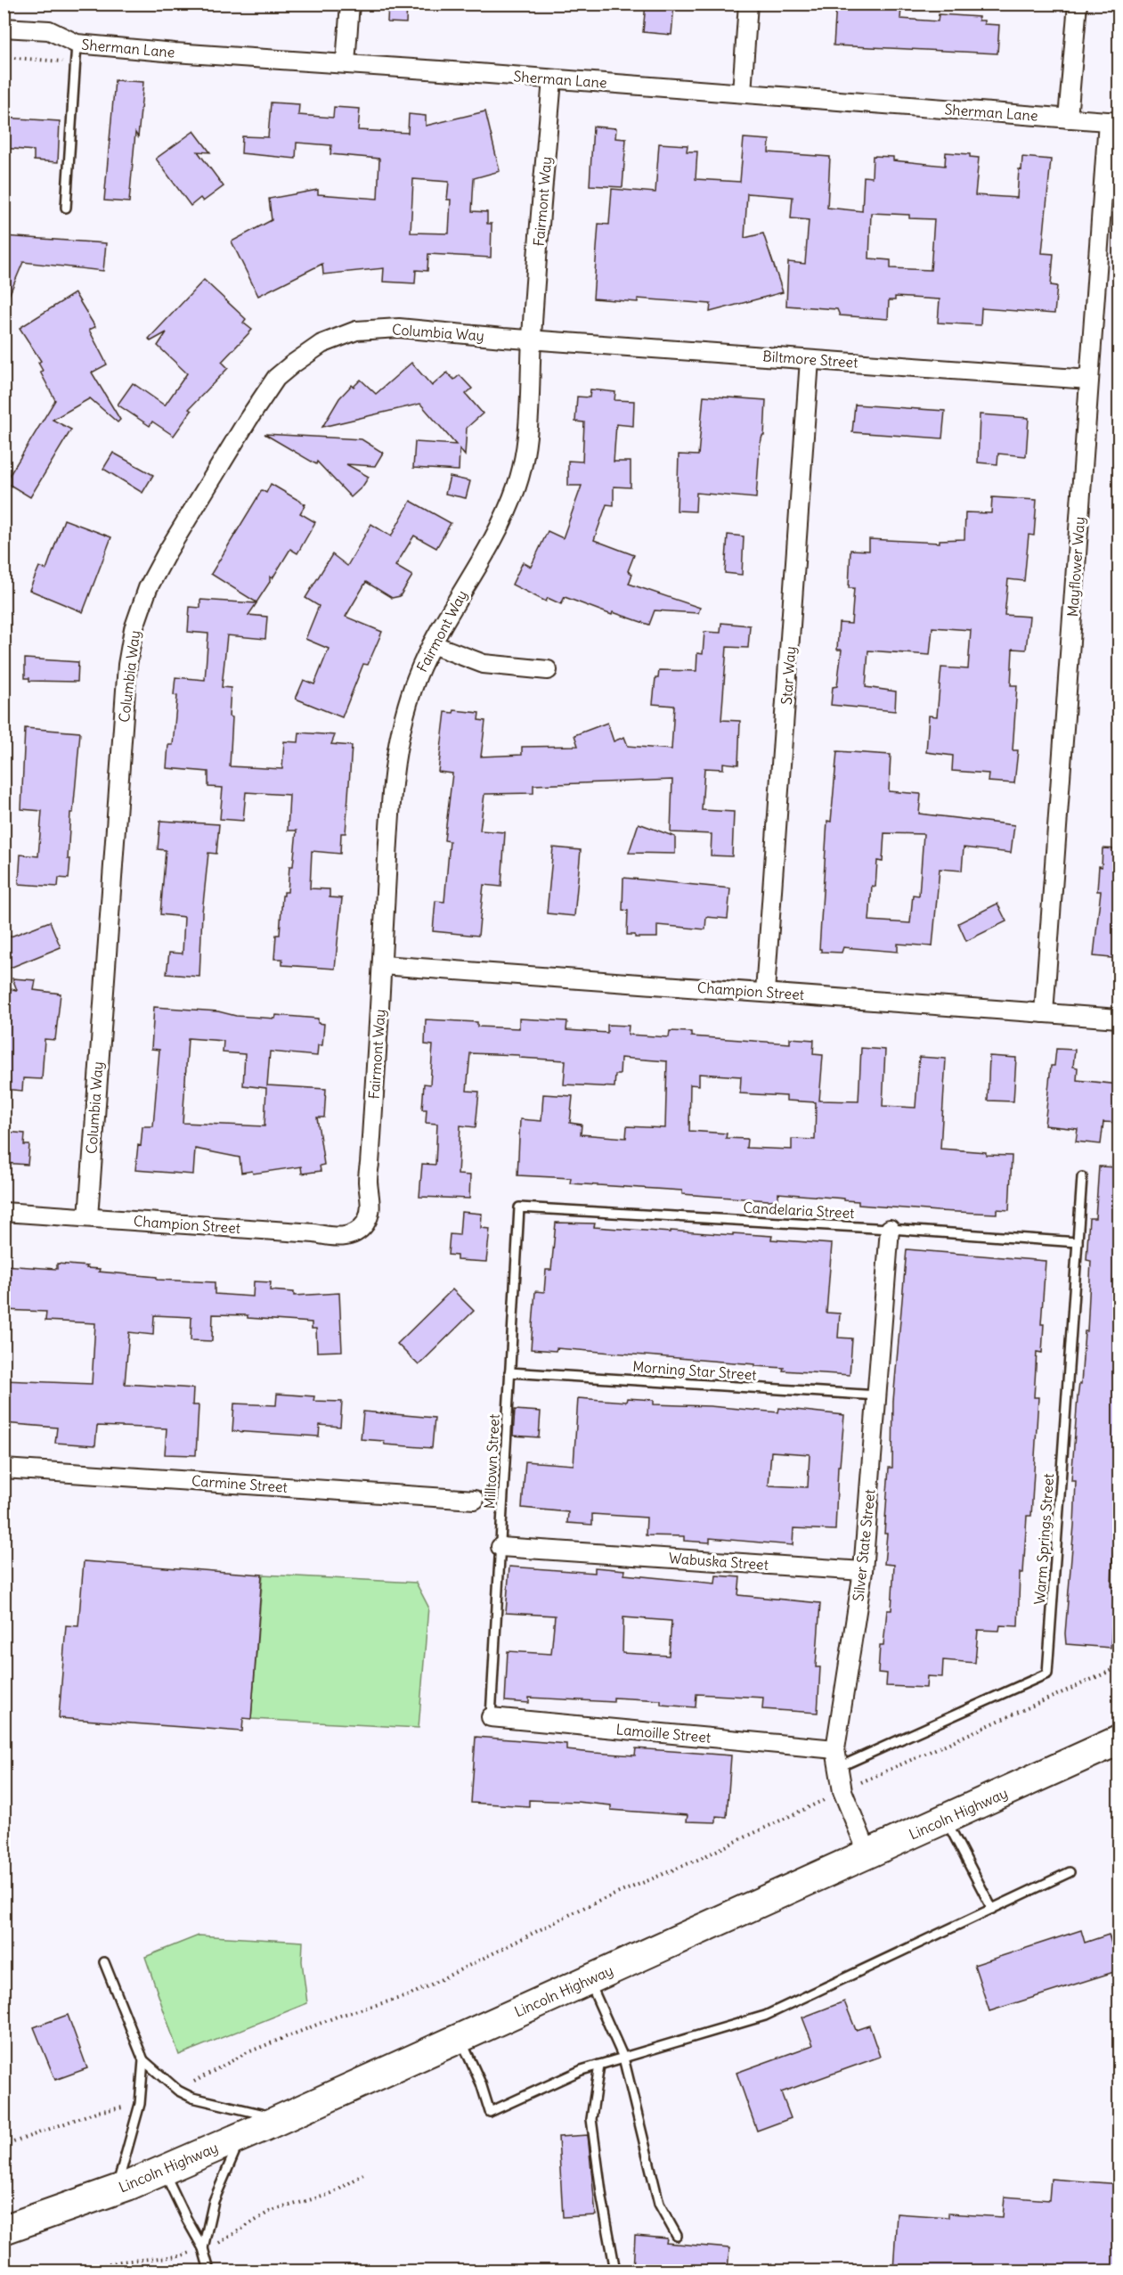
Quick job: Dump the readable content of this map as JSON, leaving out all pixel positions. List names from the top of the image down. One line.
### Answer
{"streets":{"highway":["Lincoln Highway"],"street":["Sherman Lane","Fairmont Way","Columbia Way","Biltmore Street","Mayflower Way","Star Way","Champion Street","Carmine Street","Silver State Street","Wabuska Street","Lamoille Street"],"lane":["Candelaria Street","Morning Star Street","Milltown Street","Warm Springs Street"]},"crossings":[["Sherman Lane","Fairmont Way"],["Sherman Lane","Mayflower Way"],["Fairmont Way","Columbia Way"],["Fairmont Way","Biltmore Street"],["Fairmont Way","Champion Street"],["Columbia Way","Biltmore Street"],["Columbia Way","Champion Street"],["Biltmore Street","Mayflower Way"],["Biltmore Street","Star Way"],["Mayflower Way","Champion Street"],["Star Way","Champion Street"],["Candelaria Street","Milltown Street"],["Candelaria Street","Warm Springs Street"],["Candelaria Street","Silver State Street"],["Morning Star Street","Milltown Street"],["Morning Star Street","Silver State Street"],["Milltown Street","Wabuska Street"],["Milltown Street","Lamoille Street"],["Warm Springs Street","Silver State Street"],["Silver State Street","Wabuska Street"],["Silver State Street","Lamoille Street"],["Silver State Street","Lincoln Highway"]]}
